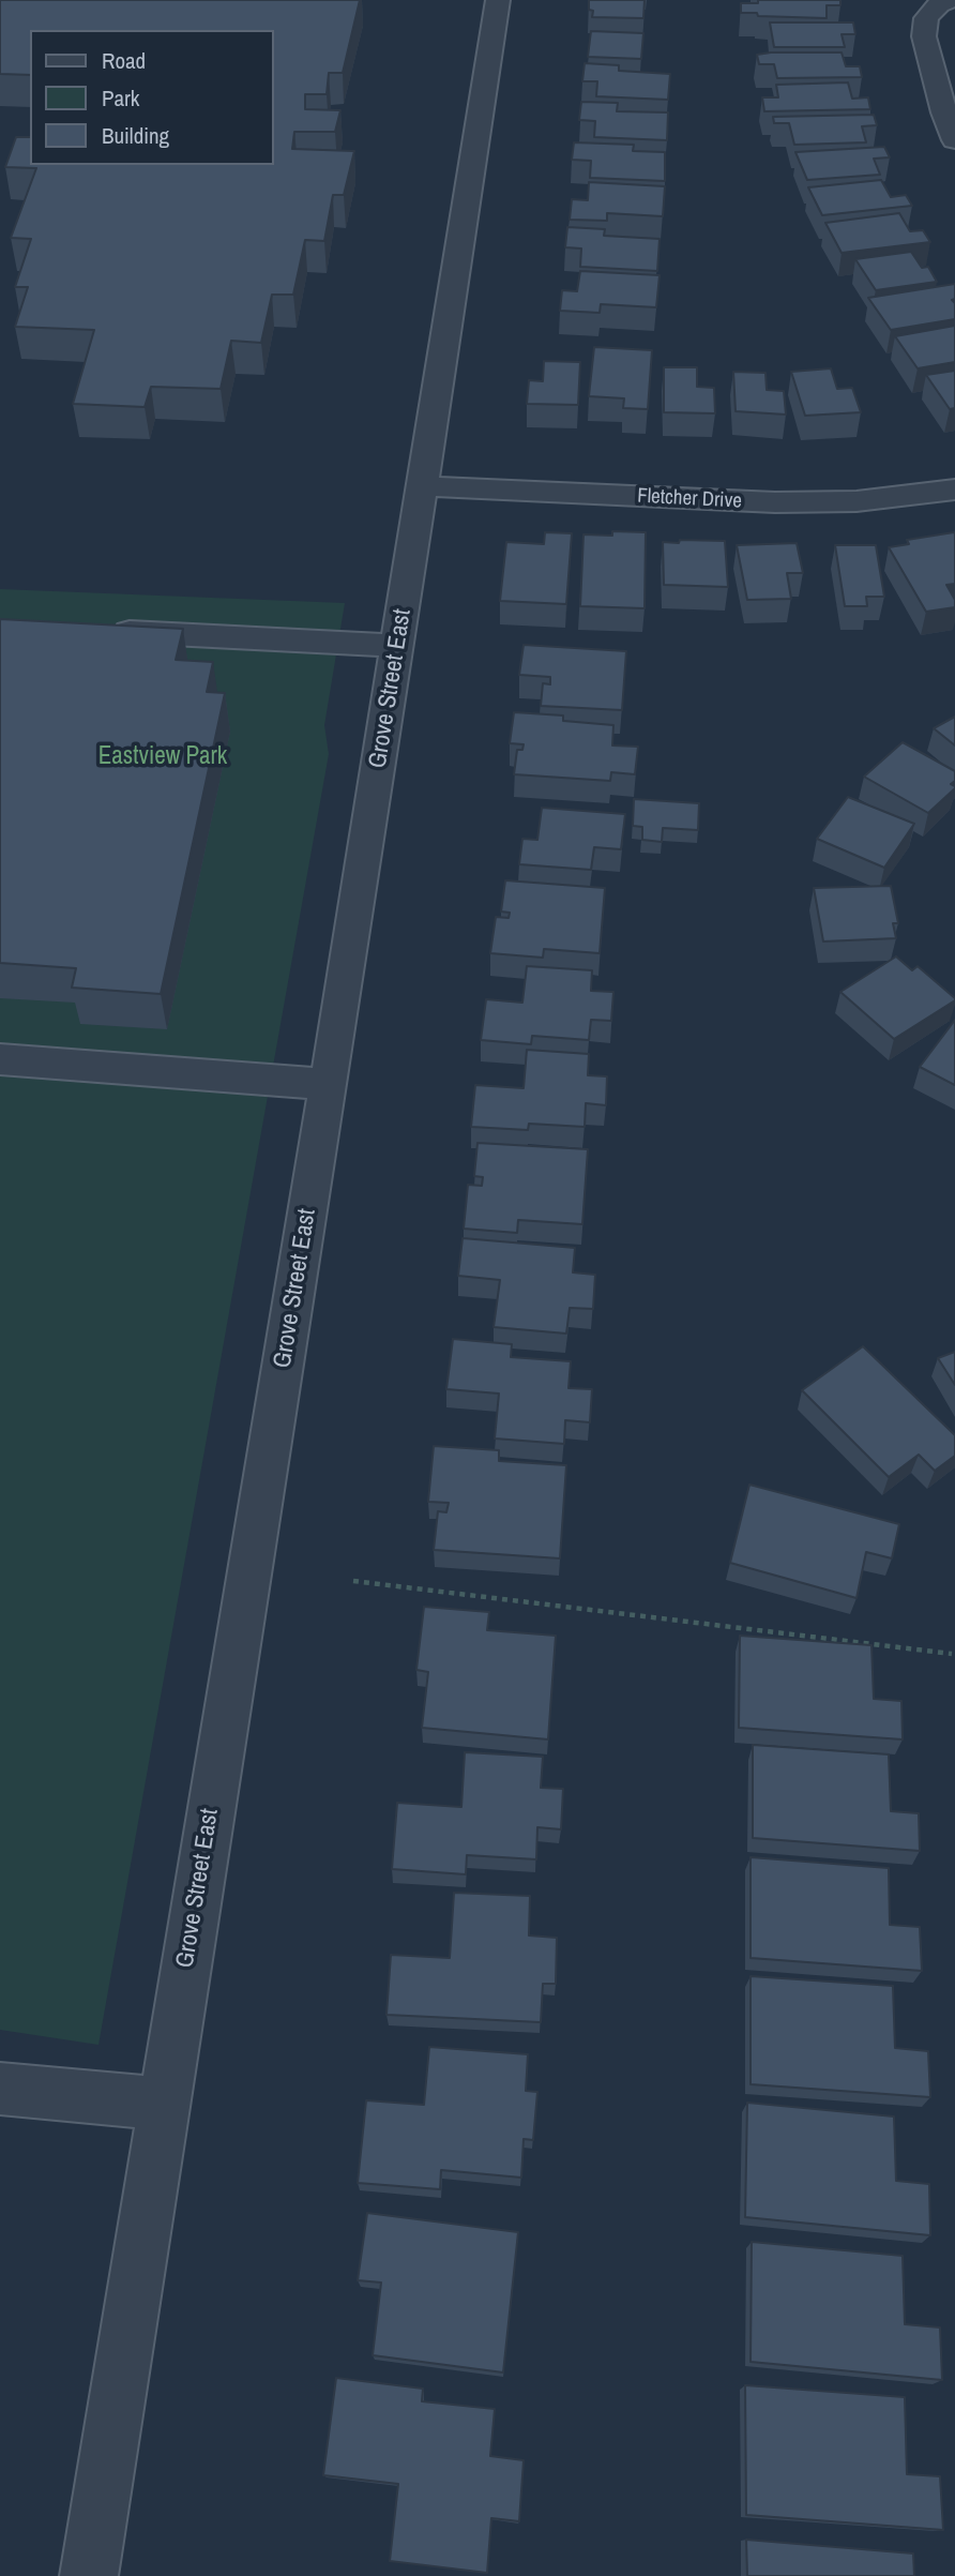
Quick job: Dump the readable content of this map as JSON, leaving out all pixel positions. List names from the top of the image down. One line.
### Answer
{"streets":{"street":["Fletcher Drive","Grove Street East"]},"crossings":[["Fletcher Drive","Grove Street East"]],"parks":["Eastview Park"],"legend":["Road","Park","Building"]}
